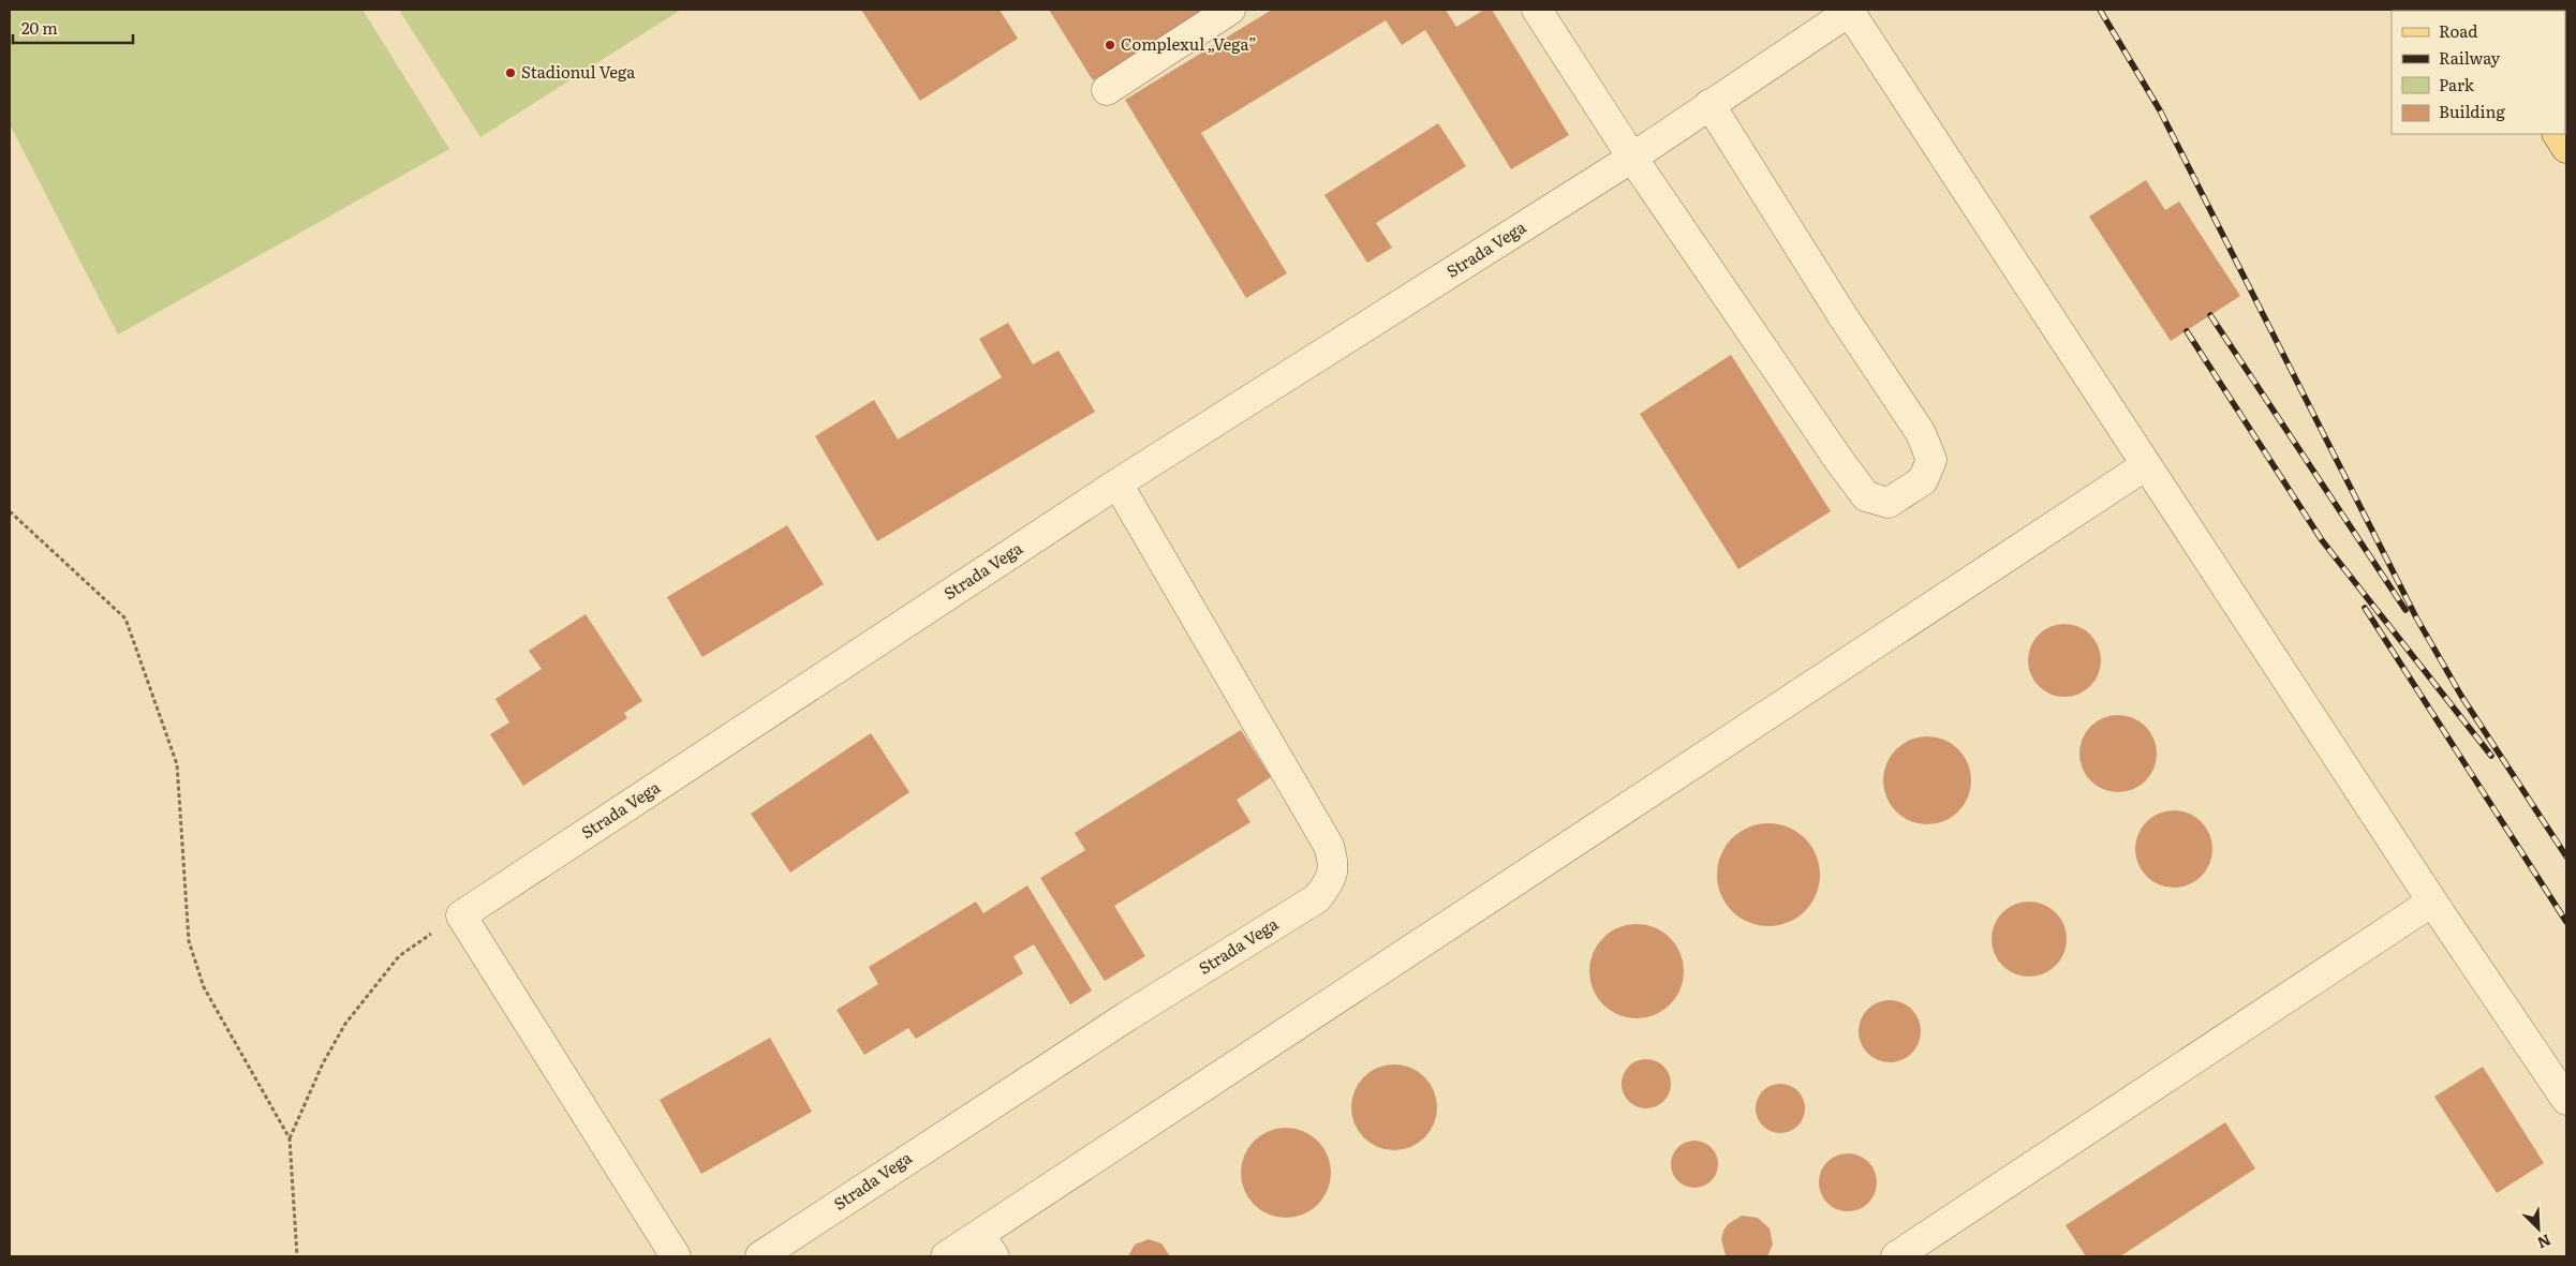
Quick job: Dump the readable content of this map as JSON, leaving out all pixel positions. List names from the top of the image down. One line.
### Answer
{"streets":{"street":["Strada Vega"]},"places":["Complexul „Vega”","Stadionul Vega"],"legend":["Road","Railway","Park","Building"],"scale_bar":"20 m","north":"bottom right"}
